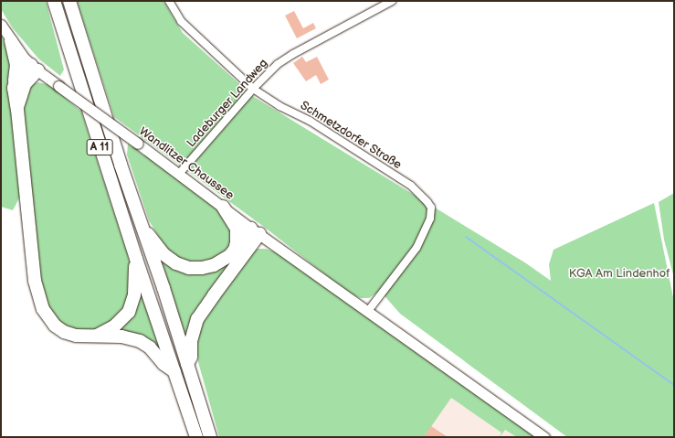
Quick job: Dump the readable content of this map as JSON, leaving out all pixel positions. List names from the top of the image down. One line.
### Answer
{"streets":{"highway":["A 11"],"main road":["Wandlitzer Chaussee"],"street":["Ladeburger Landweg","Schmetzdorfer Straße"]},"crossings":[["Ladeburger Landweg","Schmetzdorfer Straße"],["Ladeburger Landweg","Wandlitzer Chaussee"],["Schmetzdorfer Straße","Wandlitzer Chaussee"]],"parks":["KGA Am Lindenhof"]}
